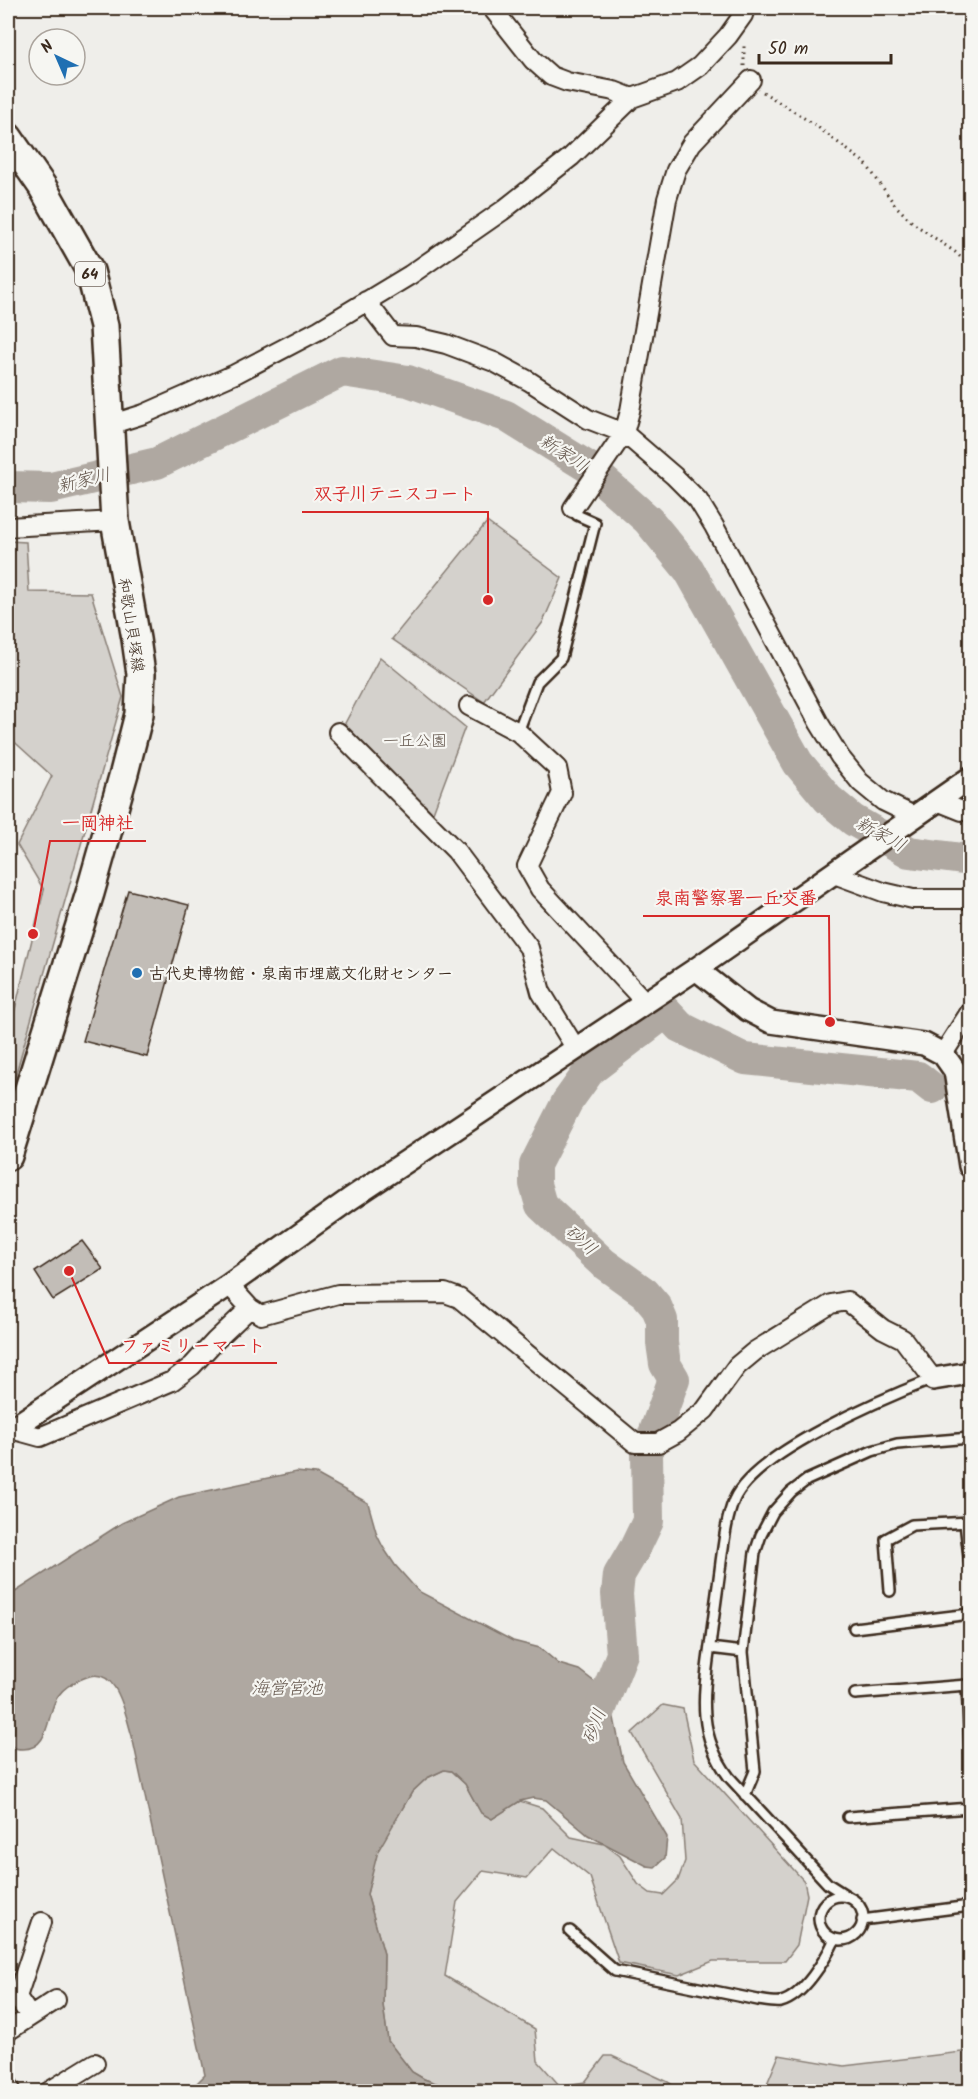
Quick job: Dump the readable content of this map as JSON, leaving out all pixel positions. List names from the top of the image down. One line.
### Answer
{"streets":{"main road":["64","和歌山貝塚線"]},"water":["新家川","砂川","海営宮池"],"parks":["一丘公園"],"places":["双子川テニスコート","一岡神社","古代史博物館・泉南市埋蔵文化財センター","泉南警察署一丘交番","ファミリーマート"],"scale_bar":"50 m","north":"top left"}
